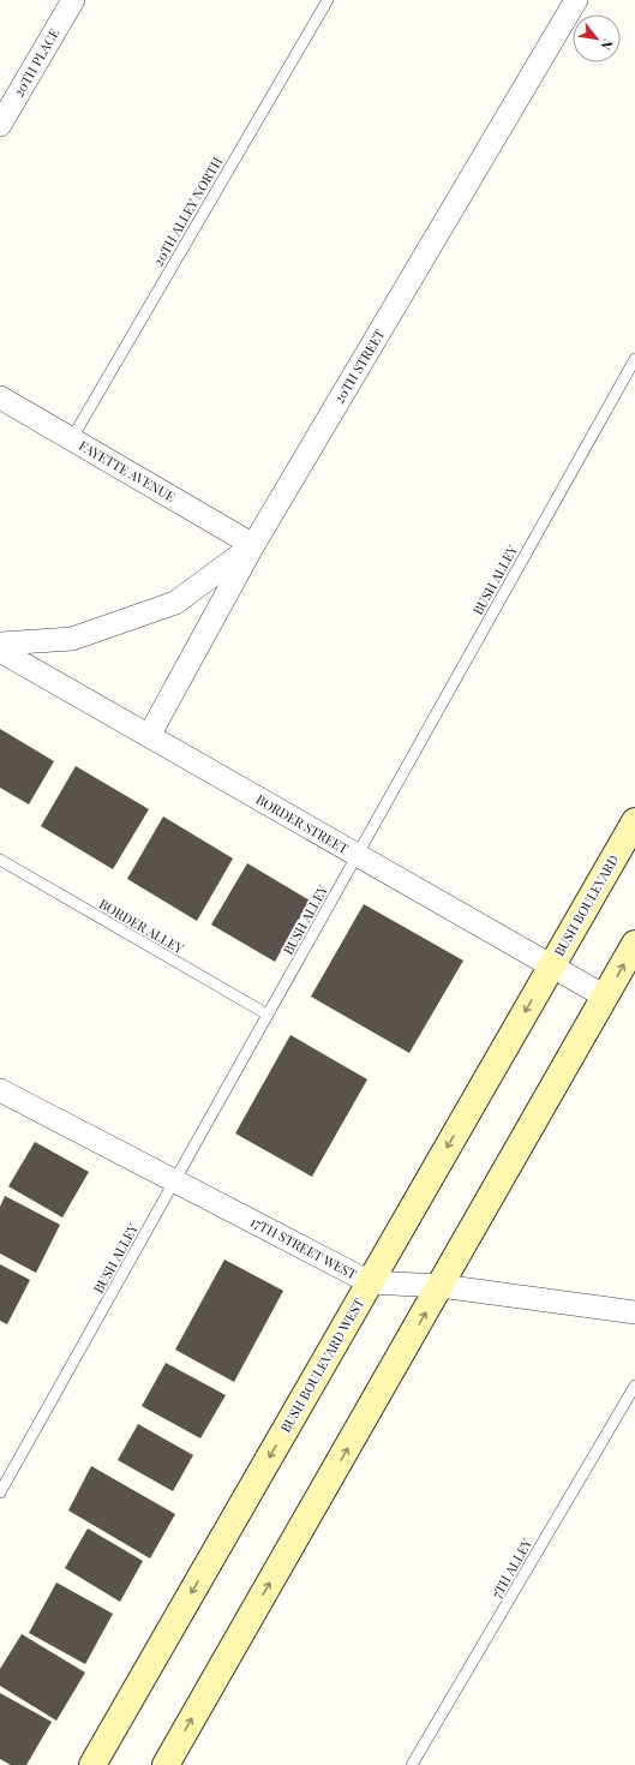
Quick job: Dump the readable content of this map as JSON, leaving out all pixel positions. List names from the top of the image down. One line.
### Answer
{"streets":{"main road":["BUSH BOULEVARD","BUSH BOULEVARD WEST"],"street":["20TH PLACE","20TH STREET","FAYETTE AVENUE","BORDER STREET","17TH STREET WEST"],"lane":["20TH ALLEY NORTH","BUSH ALLEY","BORDER ALLEY","7TH ALLEY"]},"crossings":[["20TH ALLEY NORTH","FAYETTE AVENUE"],["20TH STREET","FAYETTE AVENUE"],["20TH STREET","BORDER STREET"],["BUSH ALLEY","BORDER STREET"],["BUSH ALLEY","BORDER ALLEY"],["BUSH ALLEY","17TH STREET WEST"],["BORDER STREET","BUSH BOULEVARD"],["BORDER STREET","BUSH BOULEVARD WEST"],["BUSH BOULEVARD","BUSH BOULEVARD WEST"],["17TH STREET WEST","BUSH BOULEVARD WEST"]],"north":"bottom right"}
